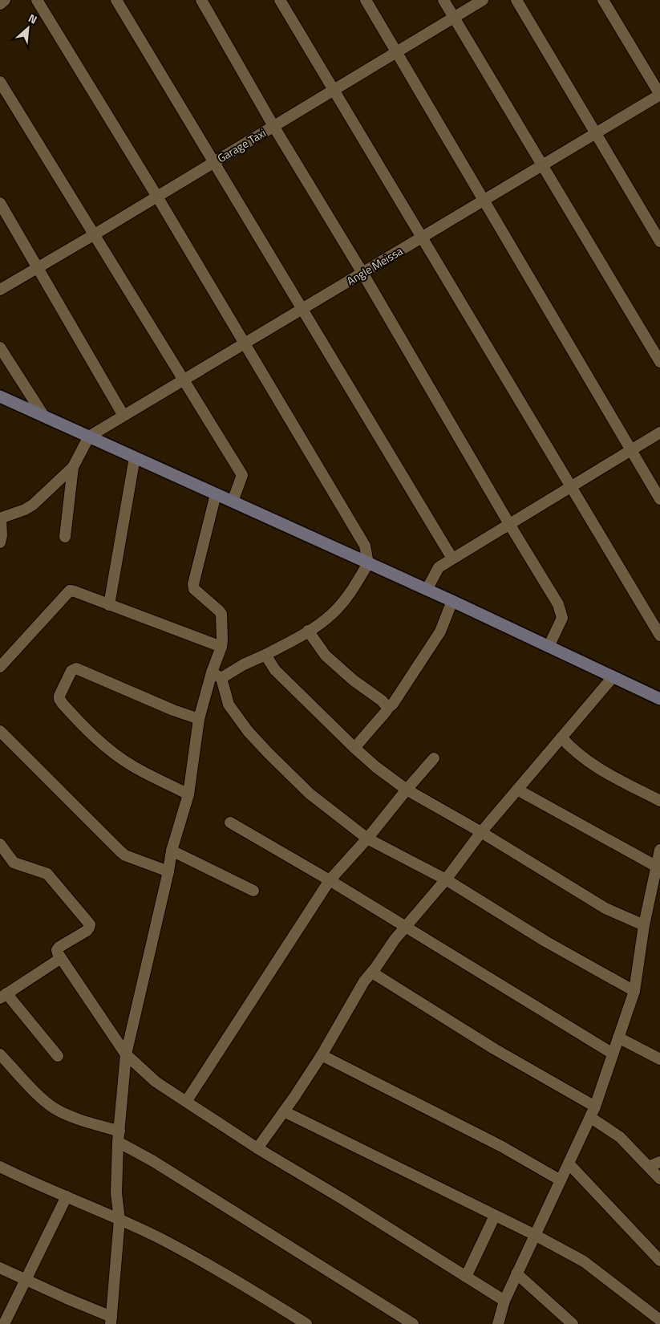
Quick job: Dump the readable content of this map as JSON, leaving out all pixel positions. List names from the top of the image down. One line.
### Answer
{"streets":{"street":["Garage Taxi","Angle Meissa"]},"north":"top right"}
